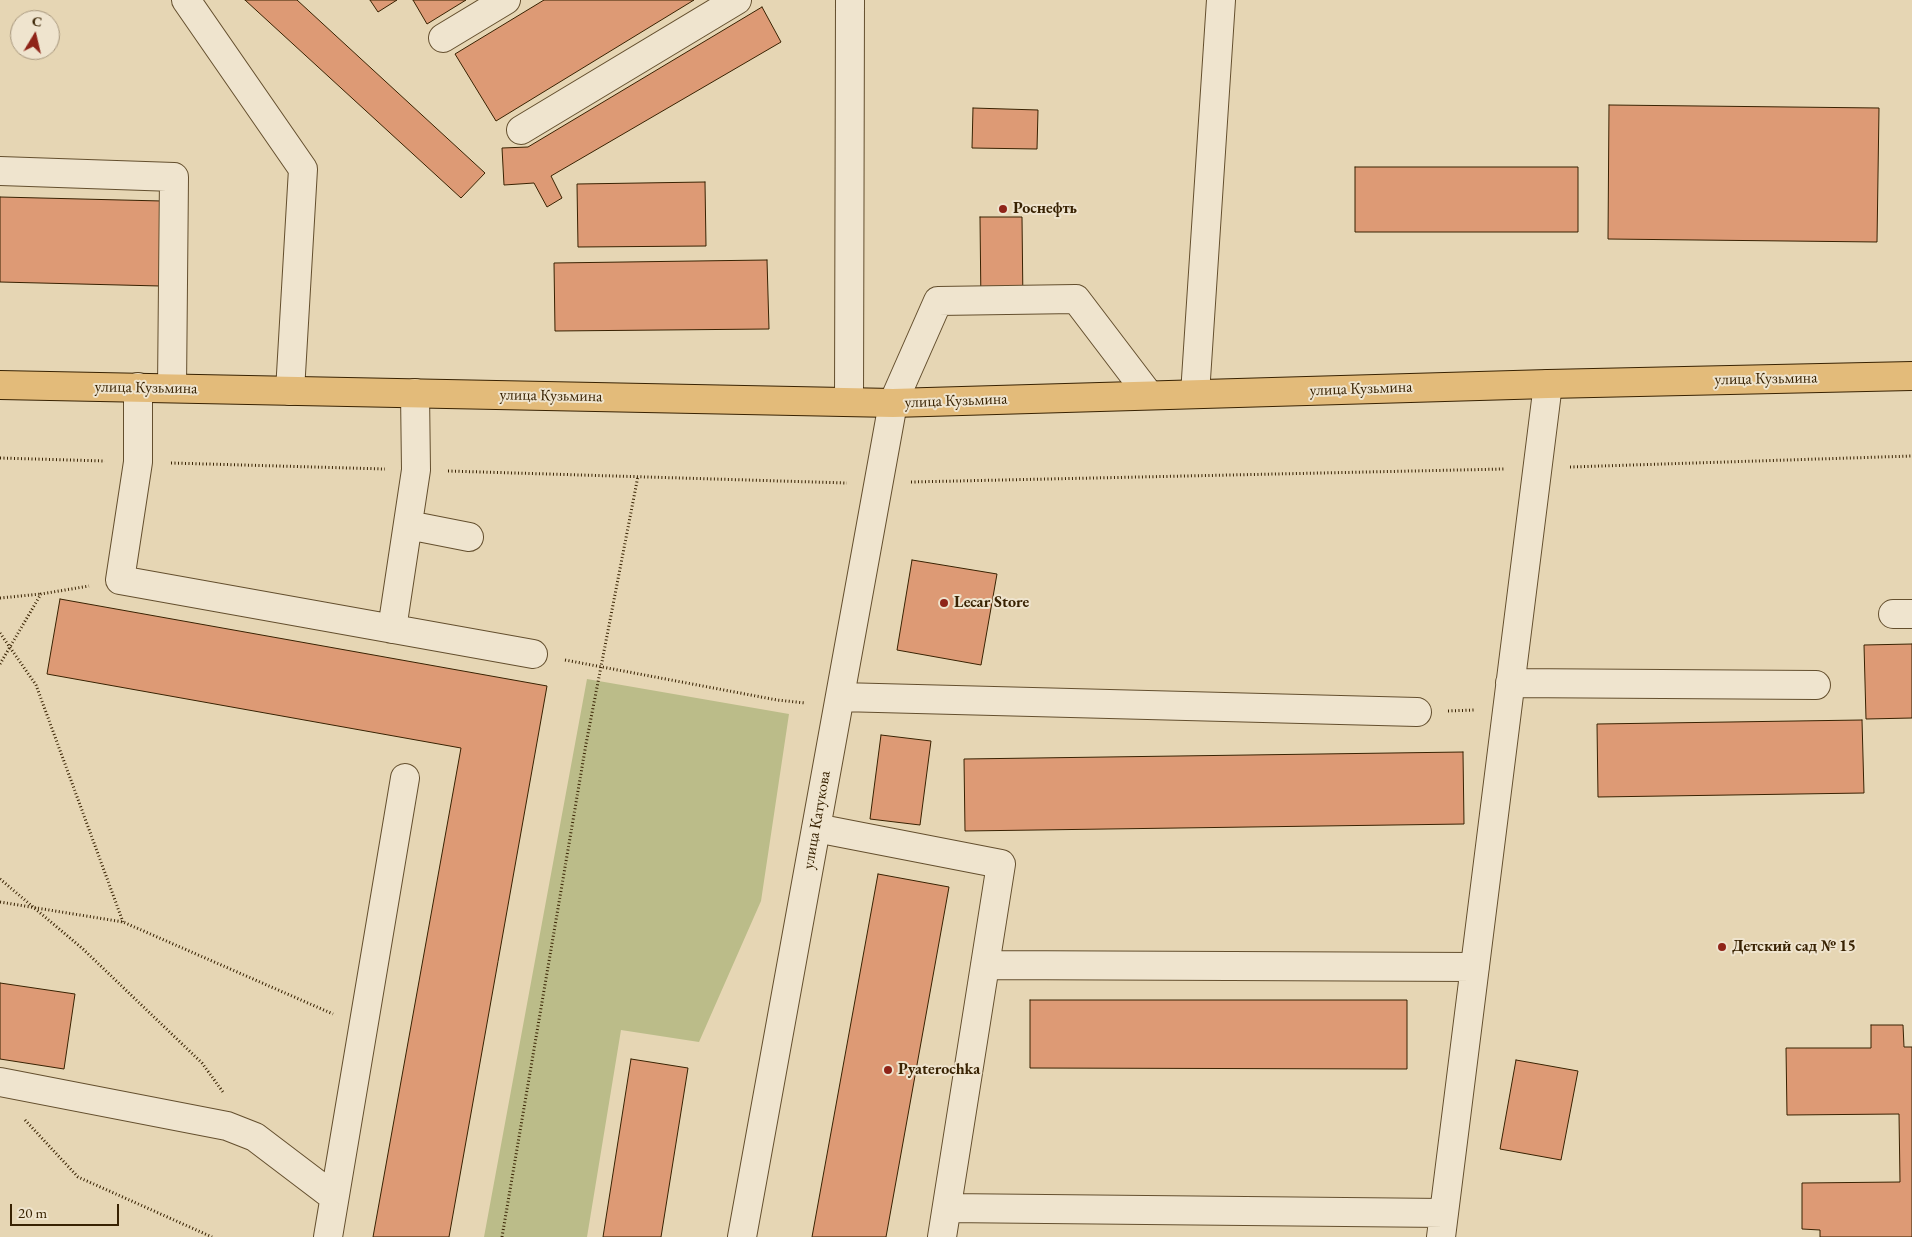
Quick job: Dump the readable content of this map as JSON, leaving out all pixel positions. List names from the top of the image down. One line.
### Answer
{"streets":{"main road":["улица Кузьмина"],"street":["улица Катукова"]},"crossings":[["улица Кузьмина","улица Катукова"]],"places":["Роснефть","Lecar Store","Детский сад № 15","Pyaterochka"],"scale_bar":"20 m","north":"top"}
